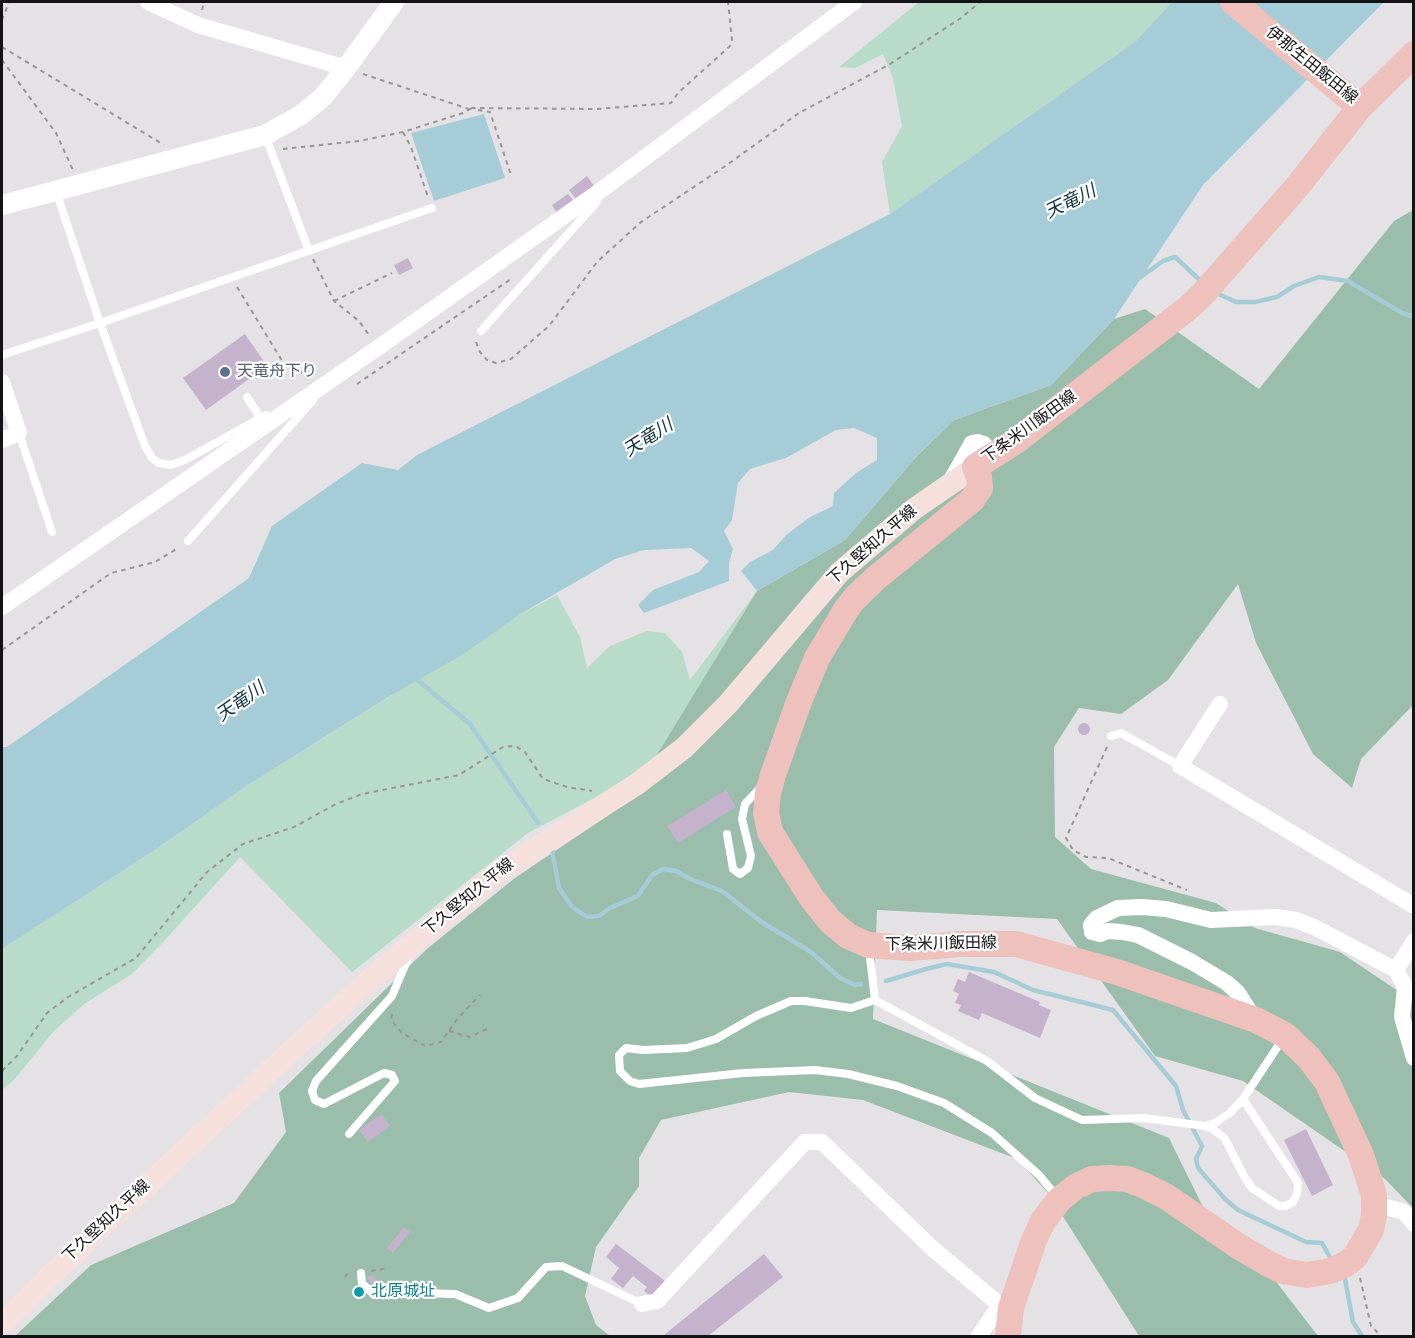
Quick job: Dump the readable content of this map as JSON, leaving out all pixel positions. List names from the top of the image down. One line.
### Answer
{"streets":{"main road":["伊那生田飯田線","下条米川飯田線","下久堅知久平線"]},"crossings":[["伊那生田飯田線","下条米川飯田線"],["下条米川飯田線","下久堅知久平線"]],"water":["天竜川"],"places":["天竜舟下り","北原城址"]}
